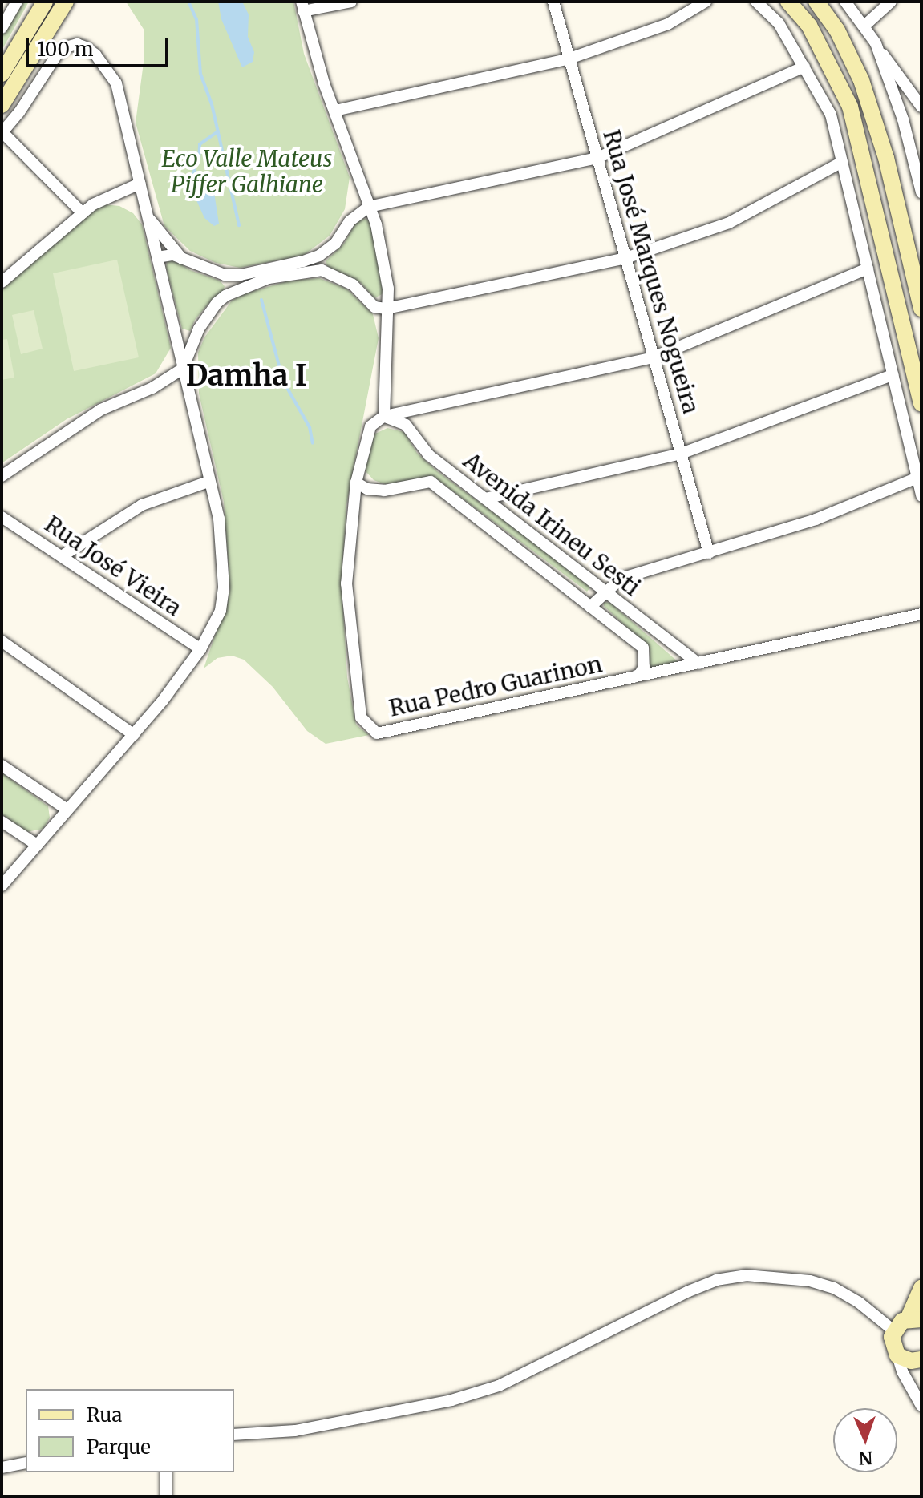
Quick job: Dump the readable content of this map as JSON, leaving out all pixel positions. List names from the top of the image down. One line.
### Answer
{"streets":{"street":["Rua José Marques Nogueira","Avenida Irineu Sesti","Rua José Vieira","Rua Pedro Guarinon"]},"crossings":[["Avenida Irineu Sesti","Rua Pedro Guarinon"]],"districts":["Damha I"],"parks":["Eco Valle Mateus Piffer Galhiane"],"legend":["Rua","Parque"],"scale_bar":"100 m","north":"bottom"}
